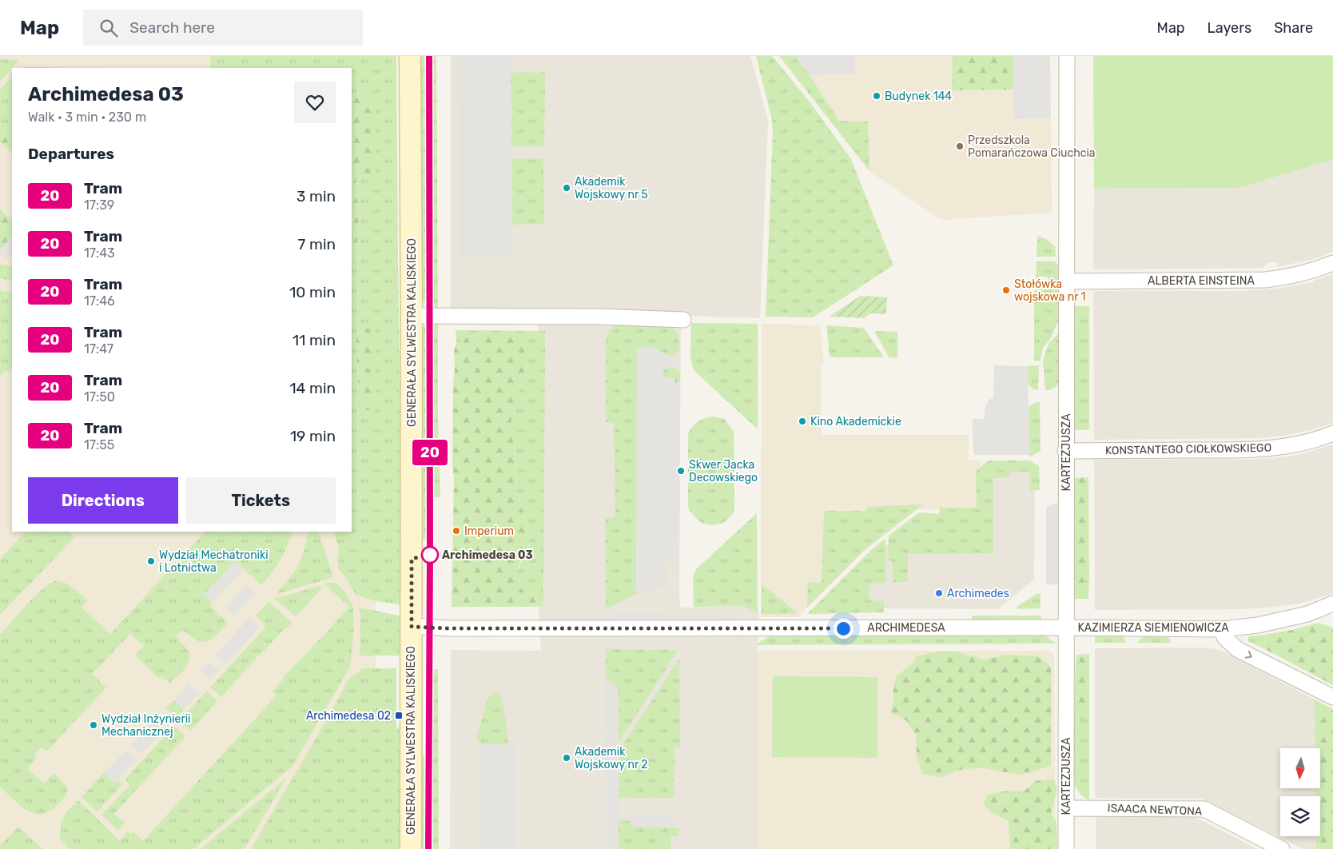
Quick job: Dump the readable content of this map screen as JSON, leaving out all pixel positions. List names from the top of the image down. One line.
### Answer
{"streets":{"street":["ALBERTA EINSTEINA","GENERAŁA SYLWESTRA KALISKIEGO","KONSTANTEGO CIOŁKOWSKIEGO","KARTEZJUSZA","ARCHIMEDESA","KAZIMIERZA SIEMIENOWICZA","ISAACA NEWTONA"]},"crossings":[["ALBERTA EINSTEINA","KARTEZJUSZA"],["GENERAŁA SYLWESTRA KALISKIEGO","ARCHIMEDESA"],["KONSTANTEGO CIOŁKOWSKIEGO","KARTEZJUSZA"],["KARTEZJUSZA","ARCHIMEDESA"],["KARTEZJUSZA","KAZIMIERZA SIEMIENOWICZA"],["KARTEZJUSZA","ISAACA NEWTONA"],["ARCHIMEDESA","KAZIMIERZA SIEMIENOWICZA"]],"places":{"other":["Budynek 144","Przedszkola Pomarańczowa Ciuchcia","Akademik Wojskowy nr 5","Stołówka wojskowa nr 1","Kino Akademickie","Skwer Jacka Decowskiego","Imperium","Archimedesa 03","Wydział Mechatroniki i Lotnictwa","Archimedes","Wydział Inżynierii Mechanicznej","Akademik Wojskowy nr 2"],"transit":["Archimedesa 02"]},"lines":["tram line 20"],"north":"bottom","page":{"header":"Map","search":"Search here","nav":["Map","Layers","Share"],"on_map":"20","heading":[["Archimedesa 03","Walk · 3 min · 230 m"],"Departures"],"list":[{"mark":"20","name":"Tram","note":"17:39","value":"3 min"},{"mark":"20","name":"Tram","note":"17:43","value":"7 min"},{"mark":"20","name":"Tram","note":"17:46","value":"10 min"},{"mark":"20","name":"Tram","note":"17:47","value":"11 min"},{"mark":"20","name":"Tram","note":"17:50","value":"14 min"},{"mark":"20","name":"Tram","note":"17:55","value":"19 min"}],"buttons":["Directions","Tickets"]}}
